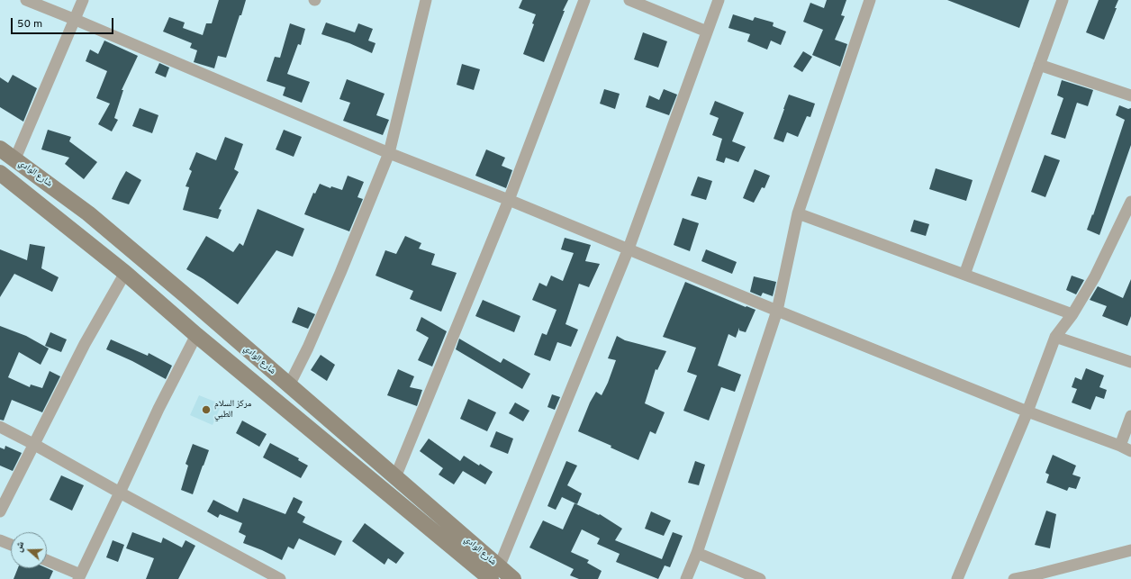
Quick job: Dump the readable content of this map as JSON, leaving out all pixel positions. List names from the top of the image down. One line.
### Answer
{"streets":{"main road":["شارع الوادي"]},"places":["مركز السلام الطبي"],"scale_bar":"50 m","north":"left"}
